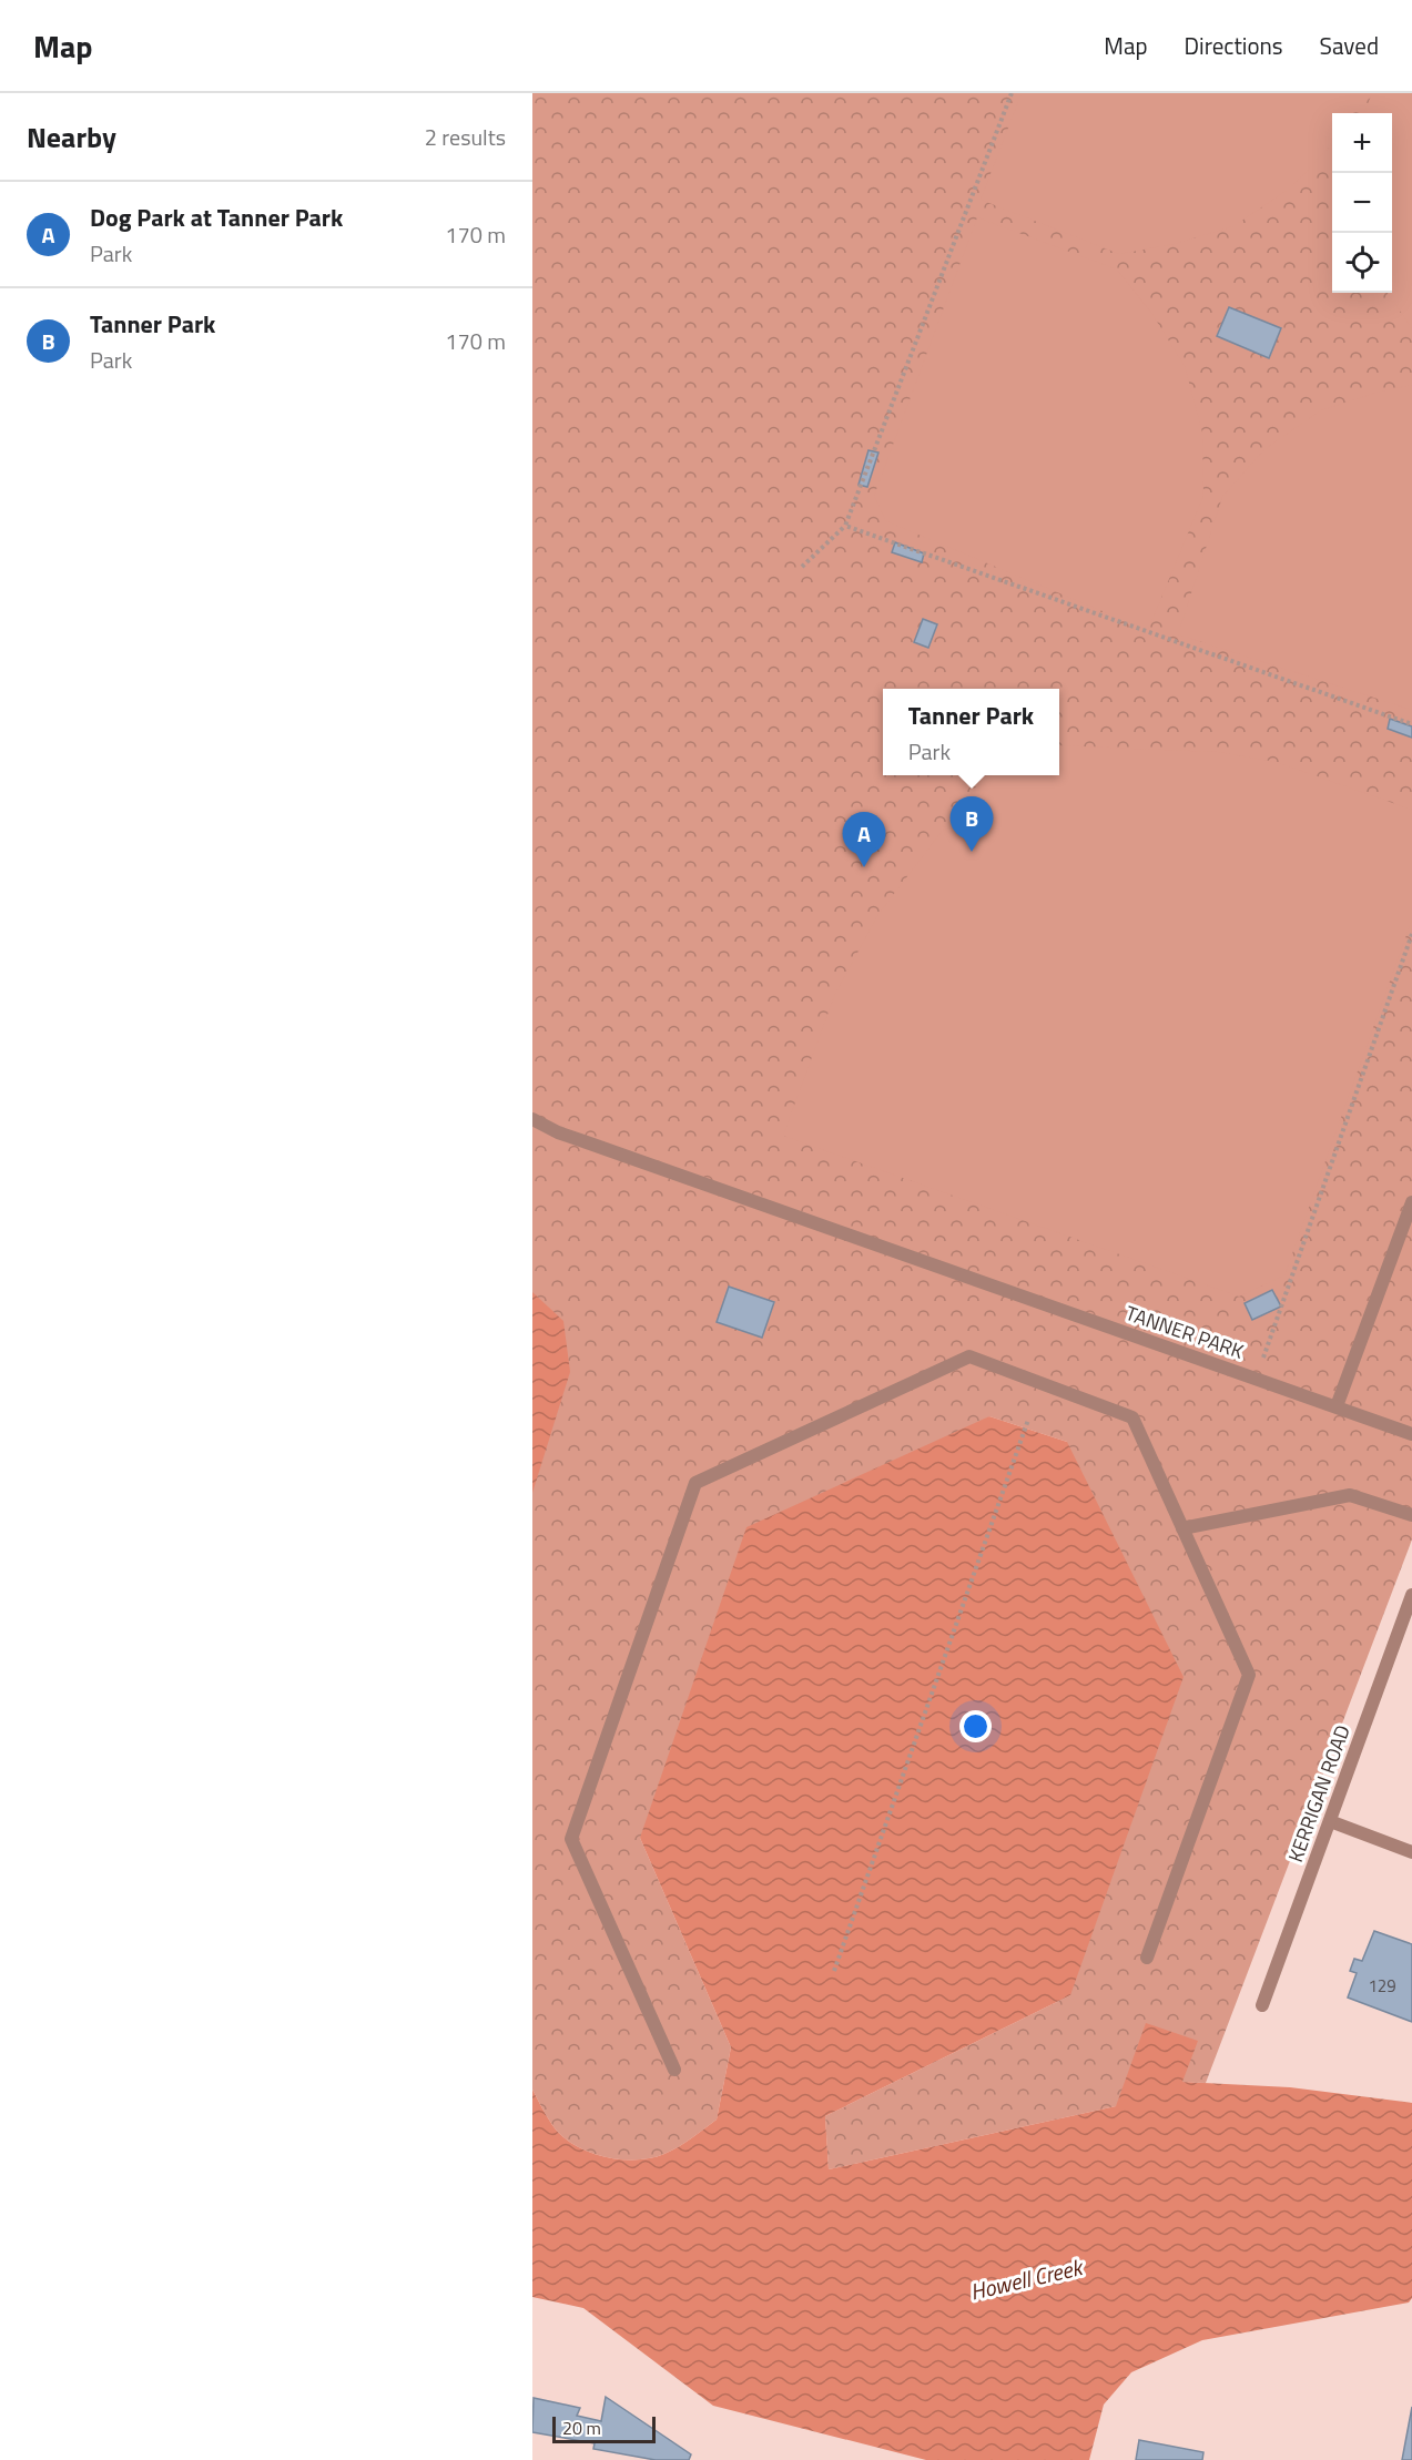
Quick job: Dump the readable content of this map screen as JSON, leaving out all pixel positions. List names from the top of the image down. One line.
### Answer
{"streets":{"street":["TANNER PARK","KERRIGAN ROAD"]},"water":["Howell Creek"],"house_numbers":["129"],"scale_bar":"20 m","page":{"header":"Map","nav":["Map","Directions","Saved"],"heading":["Nearby","2 results"],"map_buttons":["+","−"],"list":[{"mark":"A","name":"Dog Park at Tanner Park","note":"Park","value":"170 m"},{"mark":"B","name":"Tanner Park","note":"Park","value":"170 m"}],"popup":["Tanner Park","Park"],"pins":["B","A"],"scale":"20 m"}}
